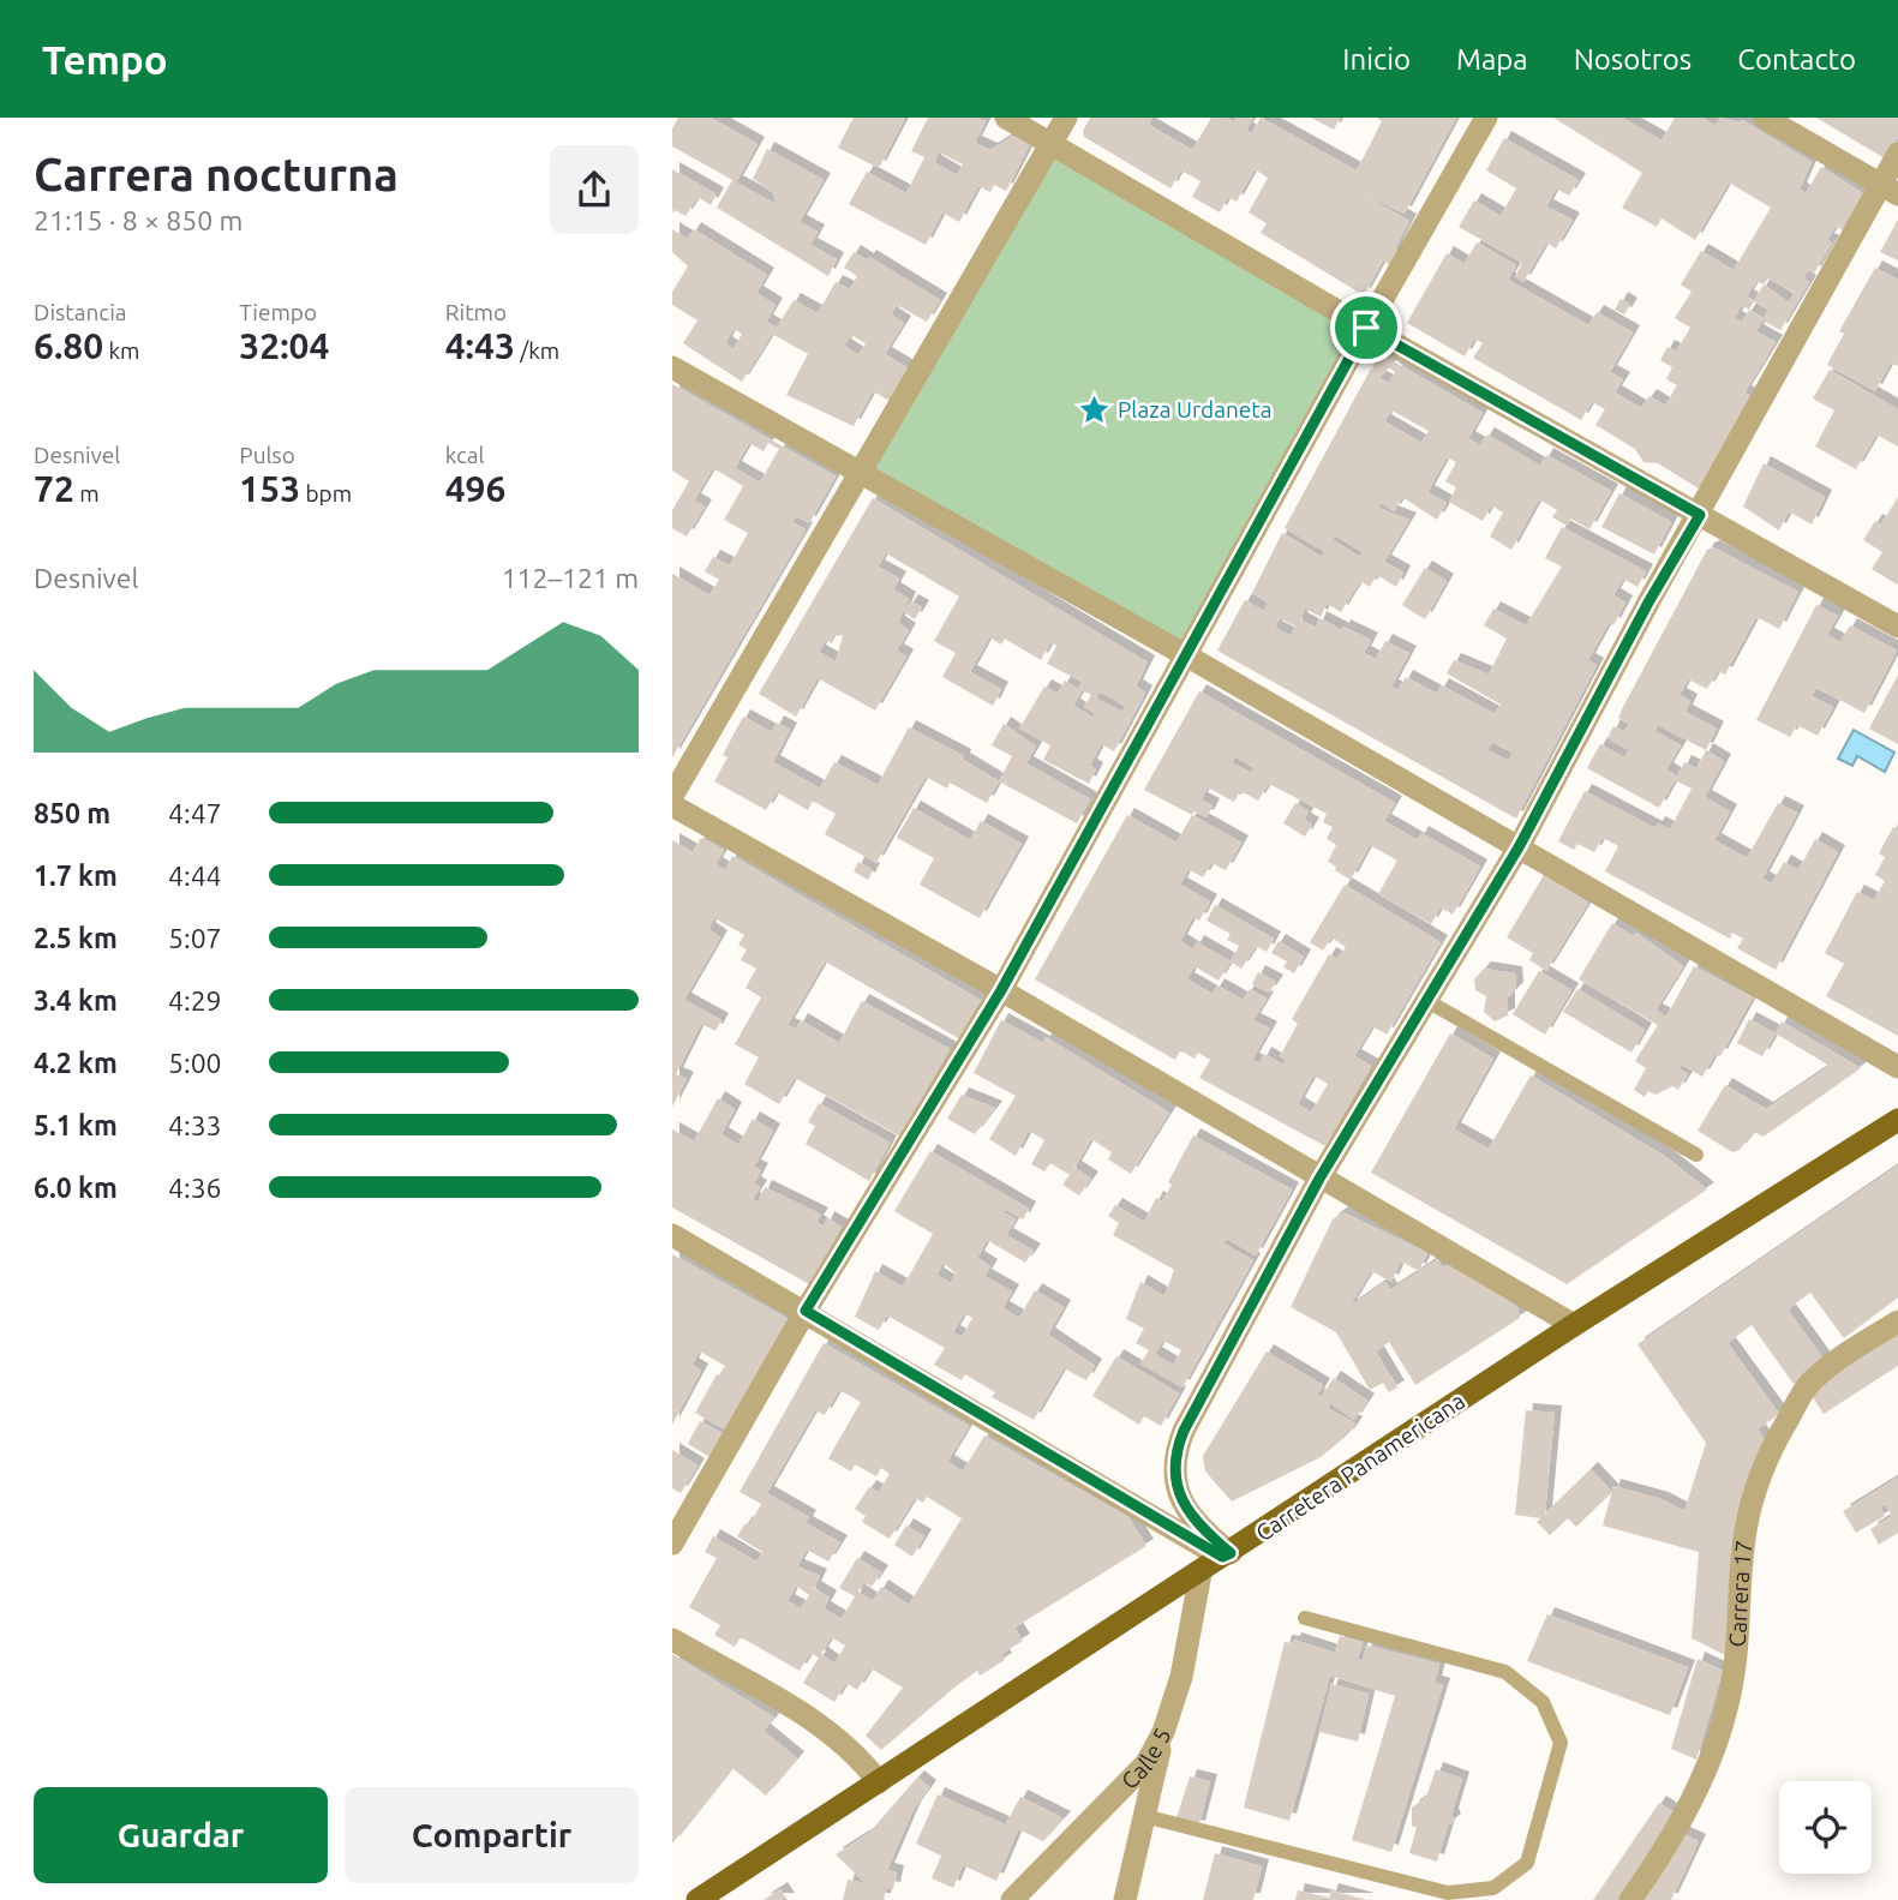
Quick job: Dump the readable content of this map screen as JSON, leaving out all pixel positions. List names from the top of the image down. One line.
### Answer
{"streets":{"main road":["Carretera Panamericana"],"street":["Carrera 17","Calle 5"]},"crossings":[["Carretera Panamericana","Calle 5"]],"places":{"place":["Plaza Urdaneta"]},"page":{"header":"Tempo","nav":["Inicio","Mapa","Nosotros","Contacto"],"heading":["Carrera nocturna","21:15 · 8 × 850 m"],"stats":[["Distancia","6.80 km"],["Tiempo","32:04"],["Ritmo","4:43 /km"],["Desnivel","72 m"],["Pulso","153 bpm"],["kcal","496"]],"chart":["Desnivel","112–121 m"],"list":[{"name":"850 m","note":"4:47"},{"name":"1.7 km","note":"4:44"},{"name":"2.5 km","note":"5:07"},{"name":"3.4 km","note":"4:29"},{"name":"4.2 km","note":"5:00"},{"name":"5.1 km","note":"4:33"},{"name":"6.0 km","note":"4:36"}],"buttons":["Guardar","Compartir"]}}
